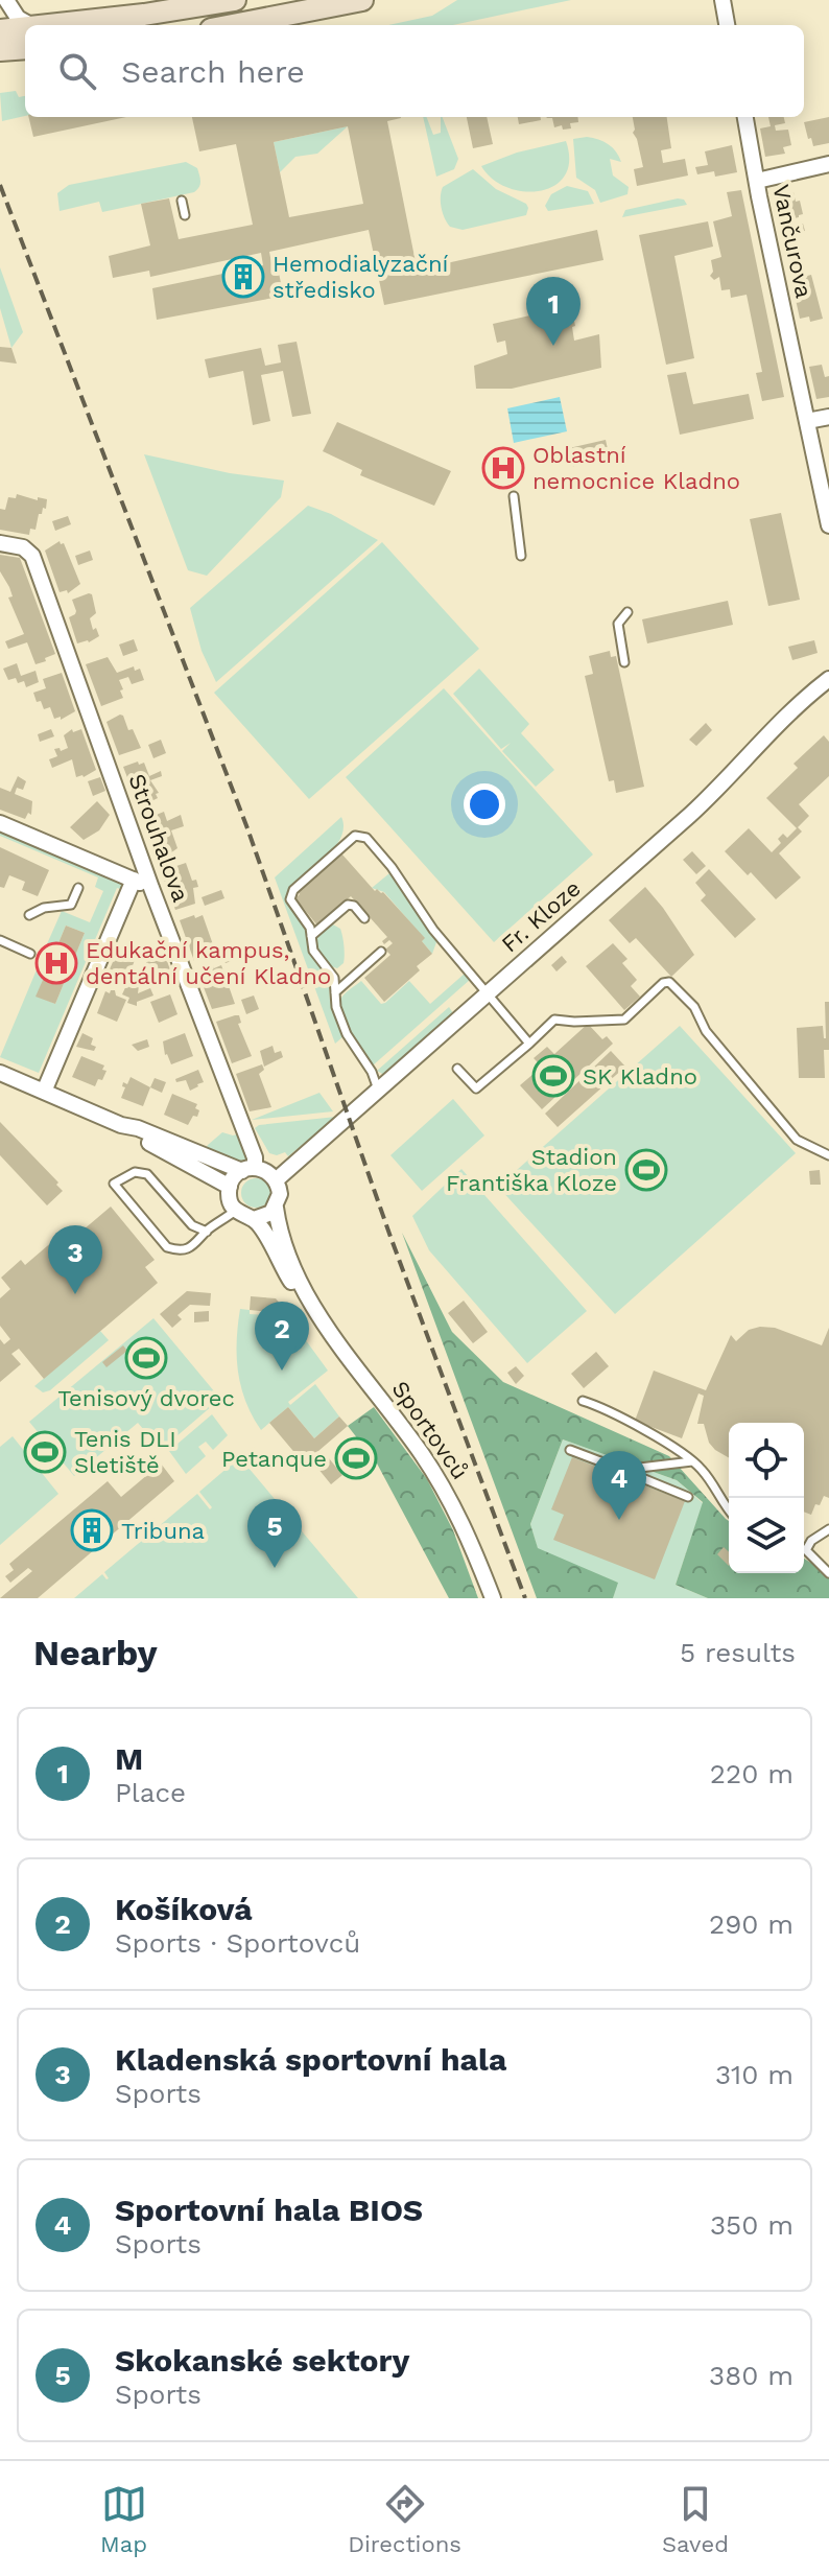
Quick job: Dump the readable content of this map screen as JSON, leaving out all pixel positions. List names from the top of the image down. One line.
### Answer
{"streets":{"street":["Vančurova","Strouhalova","Fr. Kloze","Sportovců"]},"crossings":[["Strouhalova","Fr. Kloze"],["Strouhalova","Sportovců"],["Fr. Kloze","Sportovců"]],"places":{"building":["Hemodialyzační středisko","Tribuna"],"hospital":["Oblastní nemocnice Kladno","Edukační kampus, dentální učení Kladno"],"sports":["SK Kladno","Stadion Františka Kloze","Tenisový dvorec","Tenis DLI Sletiště","Petanque"]},"page":{"search":"Search here","pins":["1","3","2","4","5"],"heading":["Nearby","5 results"],"list":[{"mark":"1","name":"M","note":"Place","value":"220 m"},{"mark":"2","name":"Košíková","note":"Sports · Sportovců","value":"290 m"},{"mark":"3","name":"Kladenská sportovní hala","note":"Sports","value":"310 m"},{"mark":"4","name":"Sportovní hala BIOS","note":"Sports","value":"350 m"},{"mark":"5","name":"Skokanské sektory","note":"Sports","value":"380 m"}],"nav":["Map","Directions","Saved"]}}
